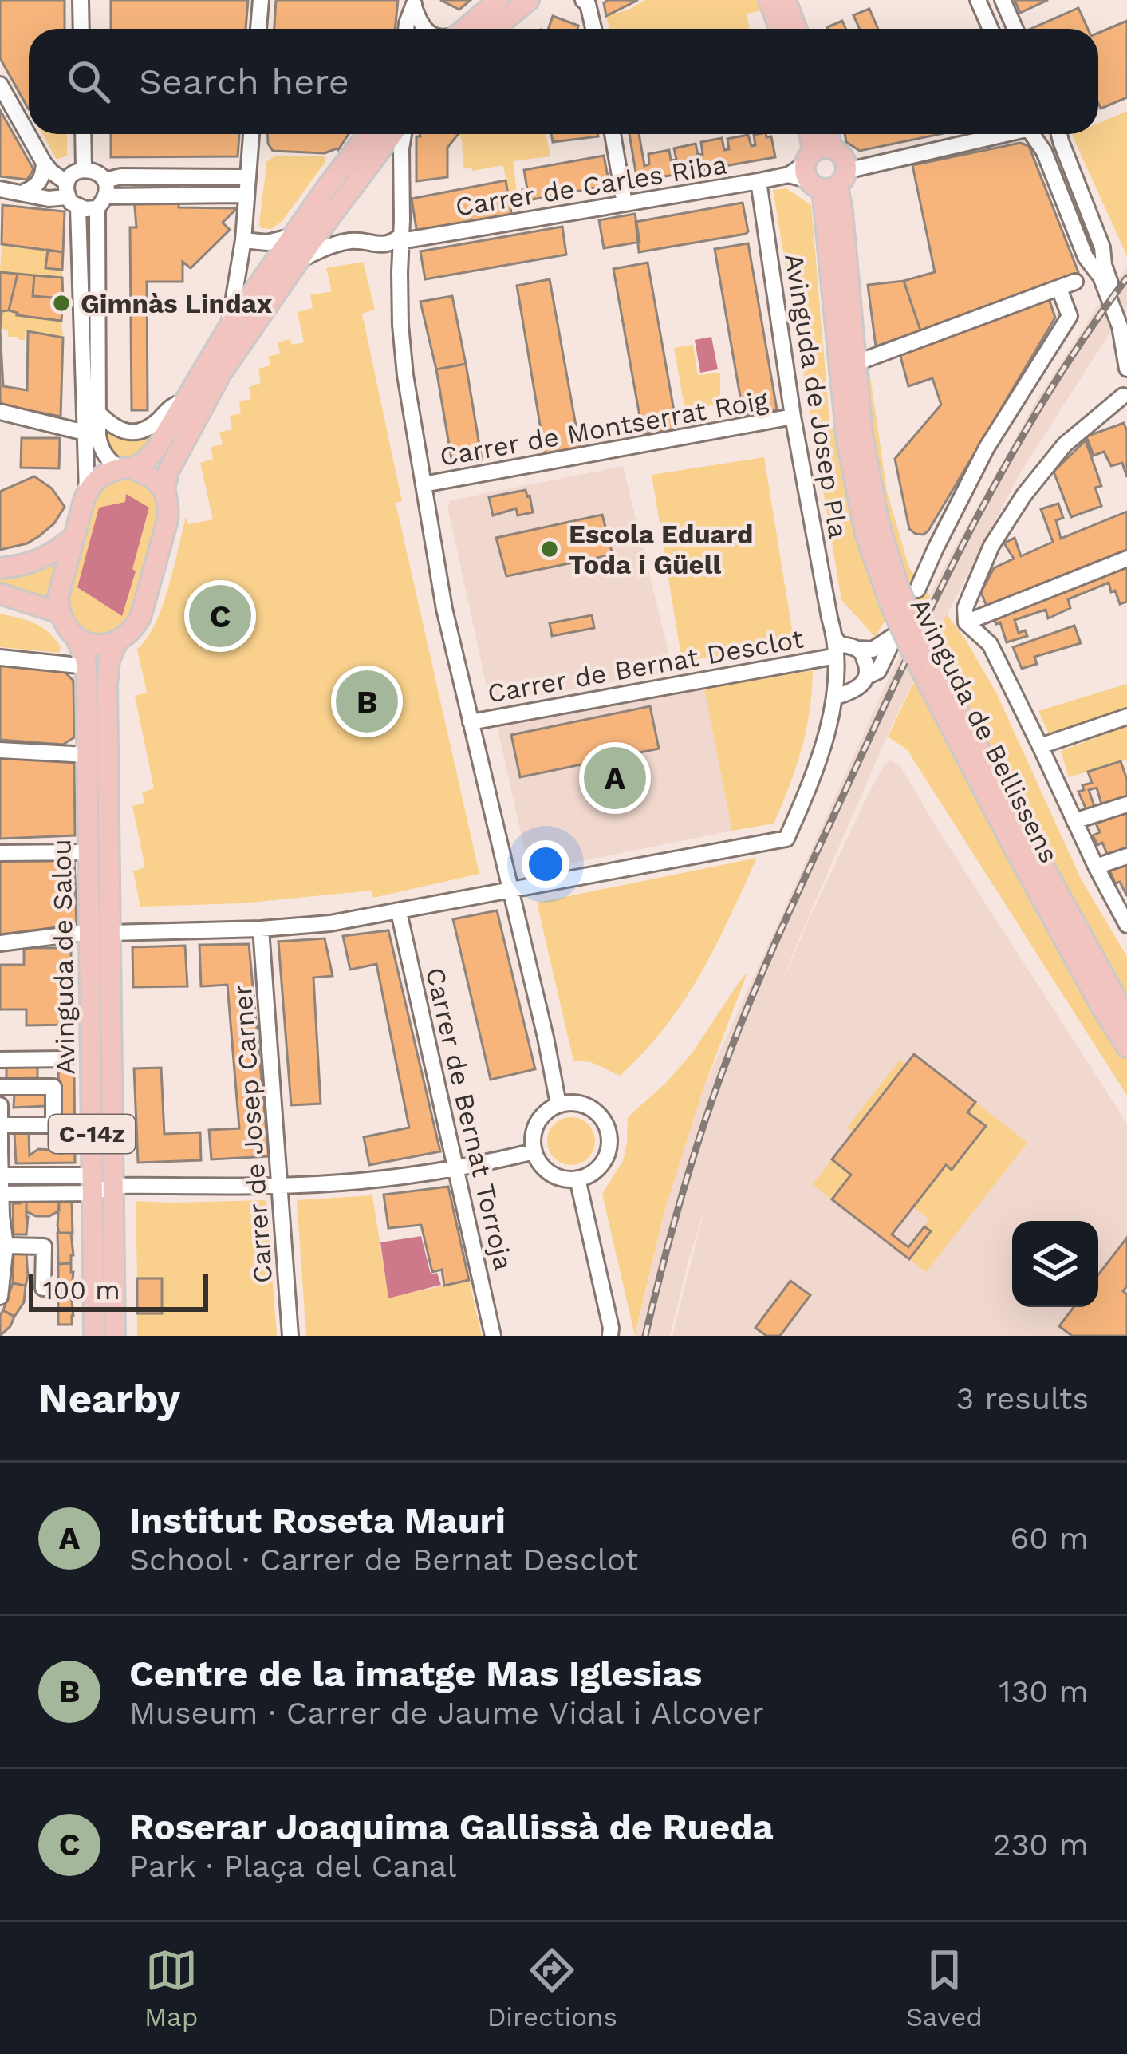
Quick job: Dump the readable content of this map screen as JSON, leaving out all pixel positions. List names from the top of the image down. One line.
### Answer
{"streets":{"main road":["Avinguda de Bellissens","Avinguda de Salou","C-14z"],"street":["Carrer de Carles Riba","Avinguda de Josep Pla","Carrer de Montserrat Roig","Carrer de Bernat Desclot","Carrer de Bernat Torroja","Carrer de Josep Carner"]},"crossings":[["Carrer de Carles Riba","Avinguda de Josep Pla"],["Carrer de Carles Riba","Avinguda de Bellissens"],["Avinguda de Josep Pla","Carrer de Montserrat Roig"],["Avinguda de Josep Pla","Carrer de Bernat Desclot"],["Avinguda de Salou","C-14z"]],"places":["Gimnàs Lindax","Escola Eduard Toda i Güell"],"scale_bar":"100 m","page":{"search":"Search here","pins":["C","B","A"],"scale":"100 m","heading":["Nearby","3 results"],"list":[{"mark":"A","name":"Institut Roseta Mauri","note":"School · Carrer de Bernat Desclot","value":"60 m"},{"mark":"B","name":"Centre de la imatge Mas Iglesias","note":"Museum · Carrer de Jaume Vidal i Alcover","value":"130 m"},{"mark":"C","name":"Roserar Joaquima Gallissà de Rueda","note":"Park · Plaça del Canal","value":"230 m"}],"nav":["Map","Directions","Saved"]}}
